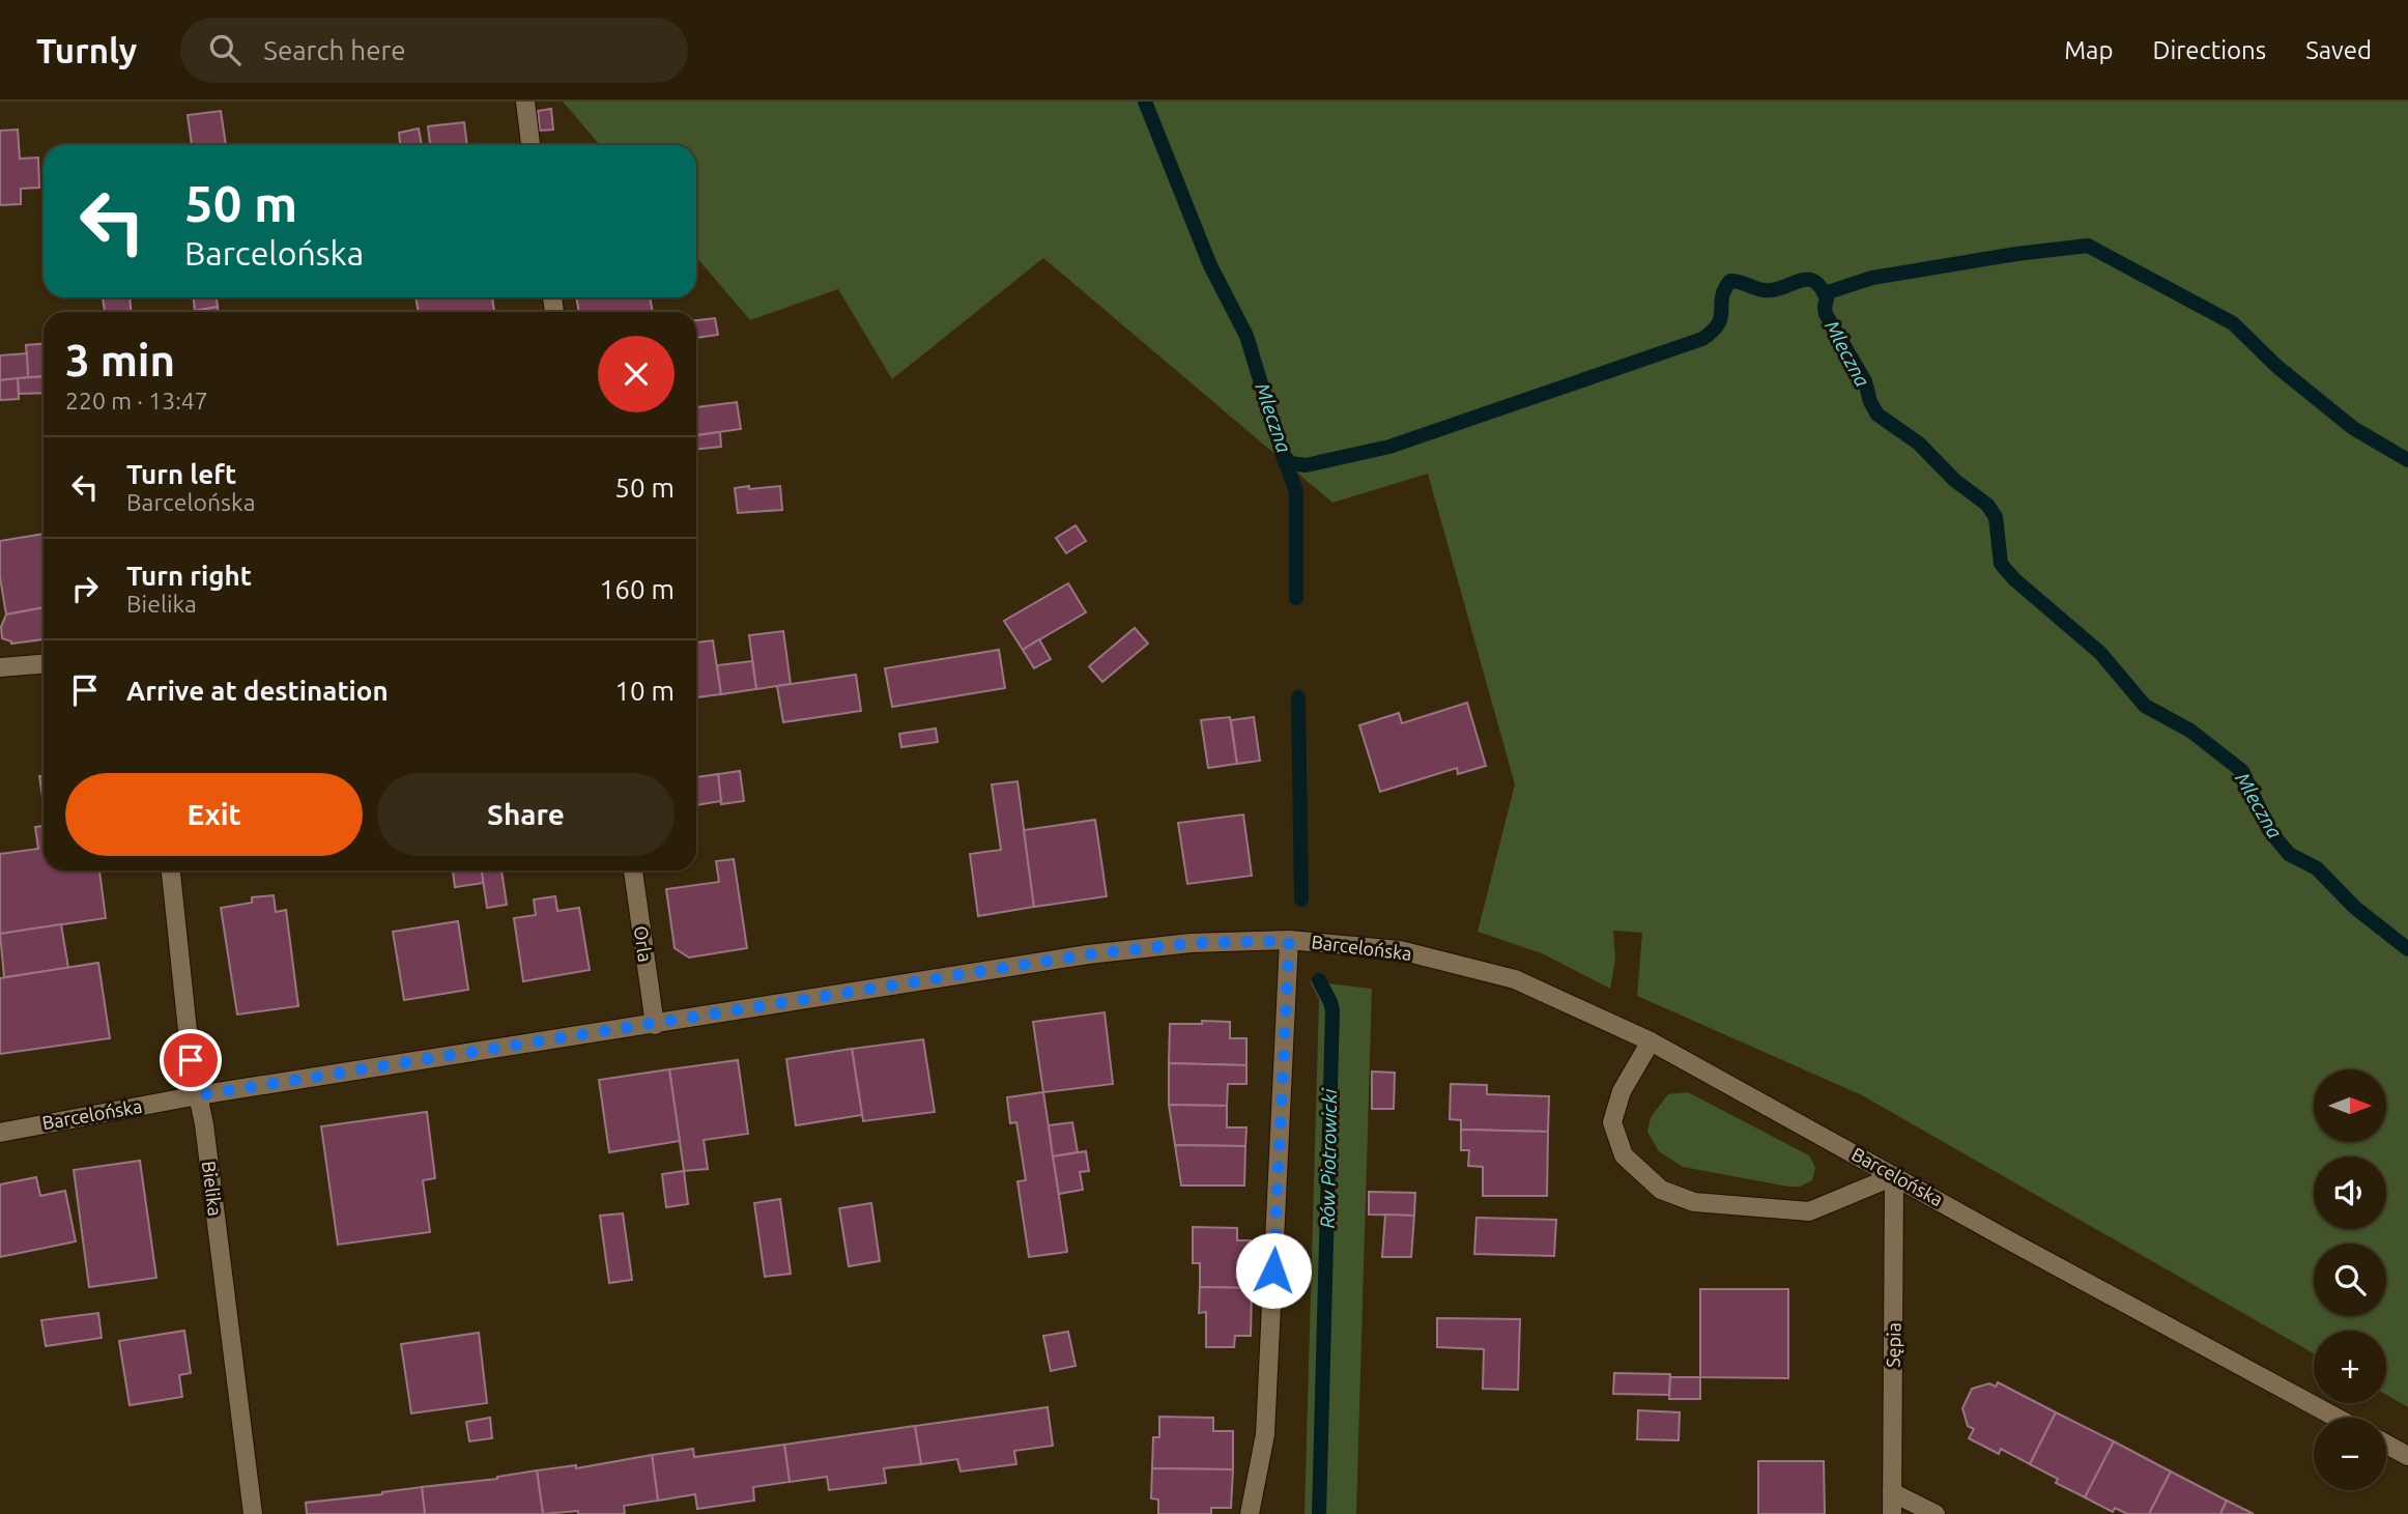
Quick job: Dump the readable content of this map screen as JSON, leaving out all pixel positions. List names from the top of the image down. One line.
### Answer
{"streets":{"street":["Orla","Barcelońska","Bielika","Sępia"]},"crossings":[["Orla","Barcelońska"],["Barcelońska","Bielika"],["Barcelońska","Sępia"]],"water":["Mleczna","Rów Piotrowicki"],"north":"right","page":{"header":"Turnly","search":"Search here","nav":["Map","Directions","Saved"],"turn":["50 m","Barcelońska"],"heading":["3 min","220 m · 13:47"],"list":[{"name":"Turn left","note":"Barcelońska","value":"50 m"},{"name":"Turn right","note":"Bielika","value":"160 m"},{"name":"Arrive at destination","value":"10 m"}],"buttons":["Exit","Share"],"map_buttons":["+","−"]}}
